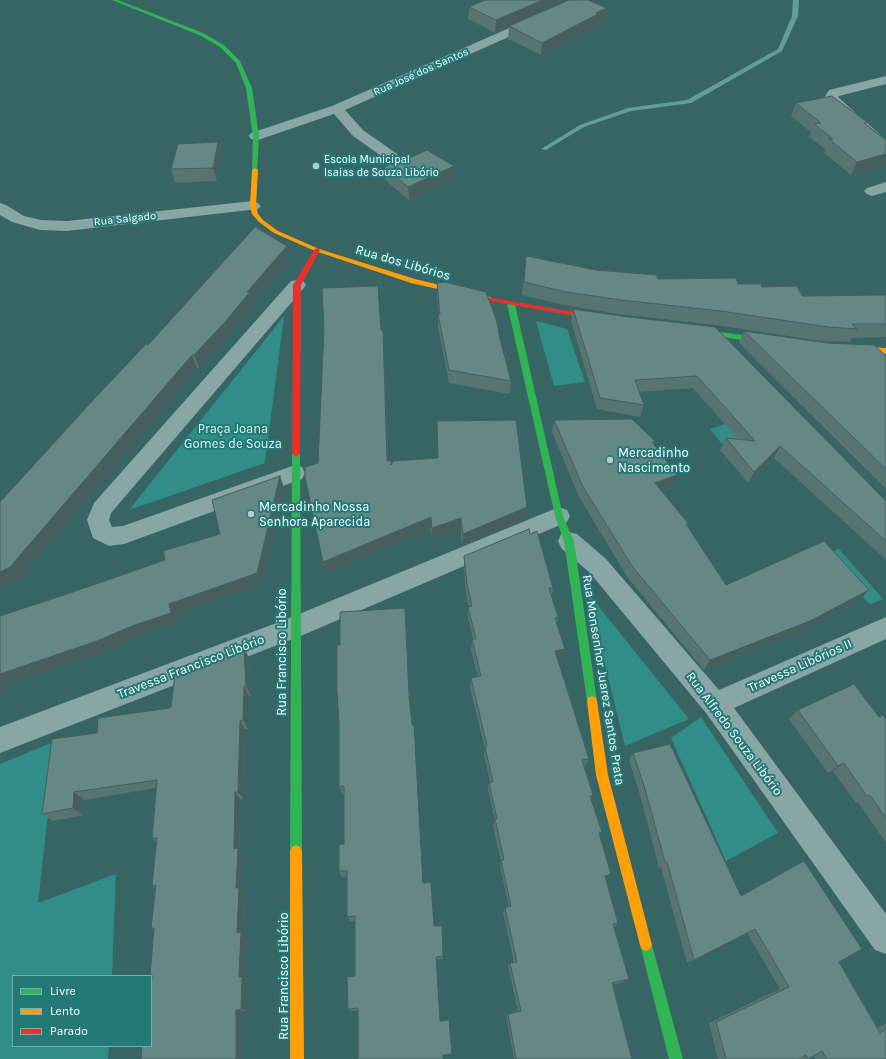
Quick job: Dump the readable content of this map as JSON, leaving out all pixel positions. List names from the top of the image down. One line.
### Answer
{"streets":{"street":["Rua José dos Santos","Rua Salgado","Rua dos Libórios","Rua Francisco Libório","Travessa Libórios II","Travessa Francisco Libório","Rua Monsenhor Juarez Santos Prata","Rua Alfredo Souza Libório"]},"crossings":[["Rua Salgado","Rua dos Libórios"],["Rua dos Libórios","Rua Francisco Libório"],["Rua dos Libórios","Rua Monsenhor Juarez Santos Prata"],["Rua Francisco Libório","Travessa Francisco Libório"],["Travessa Libórios II","Rua Alfredo Souza Libório"],["Travessa Francisco Libório","Rua Monsenhor Juarez Santos Prata"],["Rua Monsenhor Juarez Santos Prata","Rua Alfredo Souza Libório"]],"parks":["Praça Joana Gomes de Souza"],"places":["Escola Municipal Isaias de Souza Libório","Mercadinho Nascimento","Mercadinho Nossa Senhora Aparecida"],"legend":["Livre","Lento","Parado"]}
